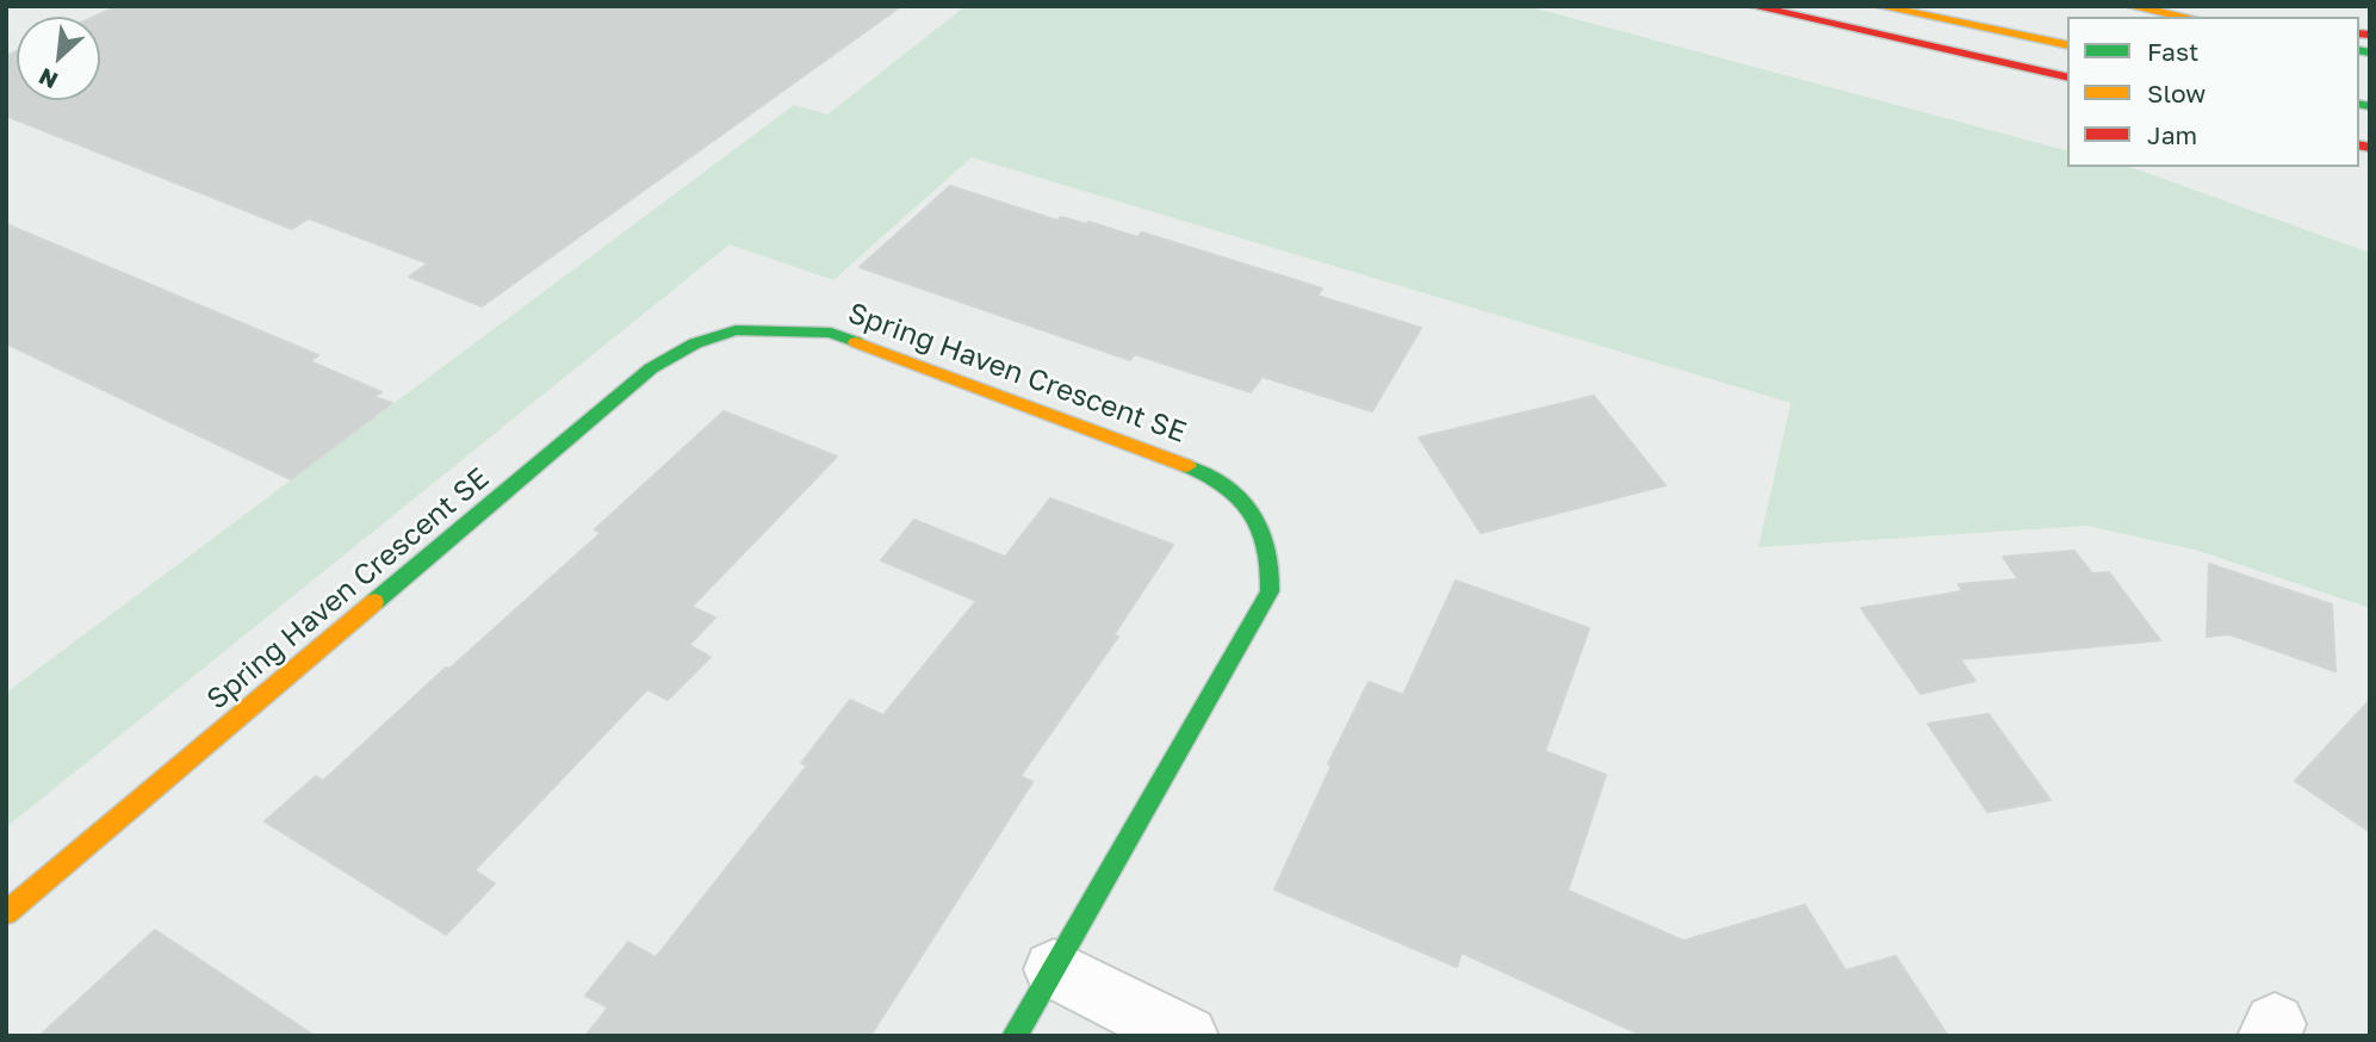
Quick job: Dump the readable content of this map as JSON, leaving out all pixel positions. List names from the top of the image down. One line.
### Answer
{"streets":{"main road":["Spring Haven Crescent SE"]},"legend":["Fast","Slow","Jam"],"north":"bottom left"}
